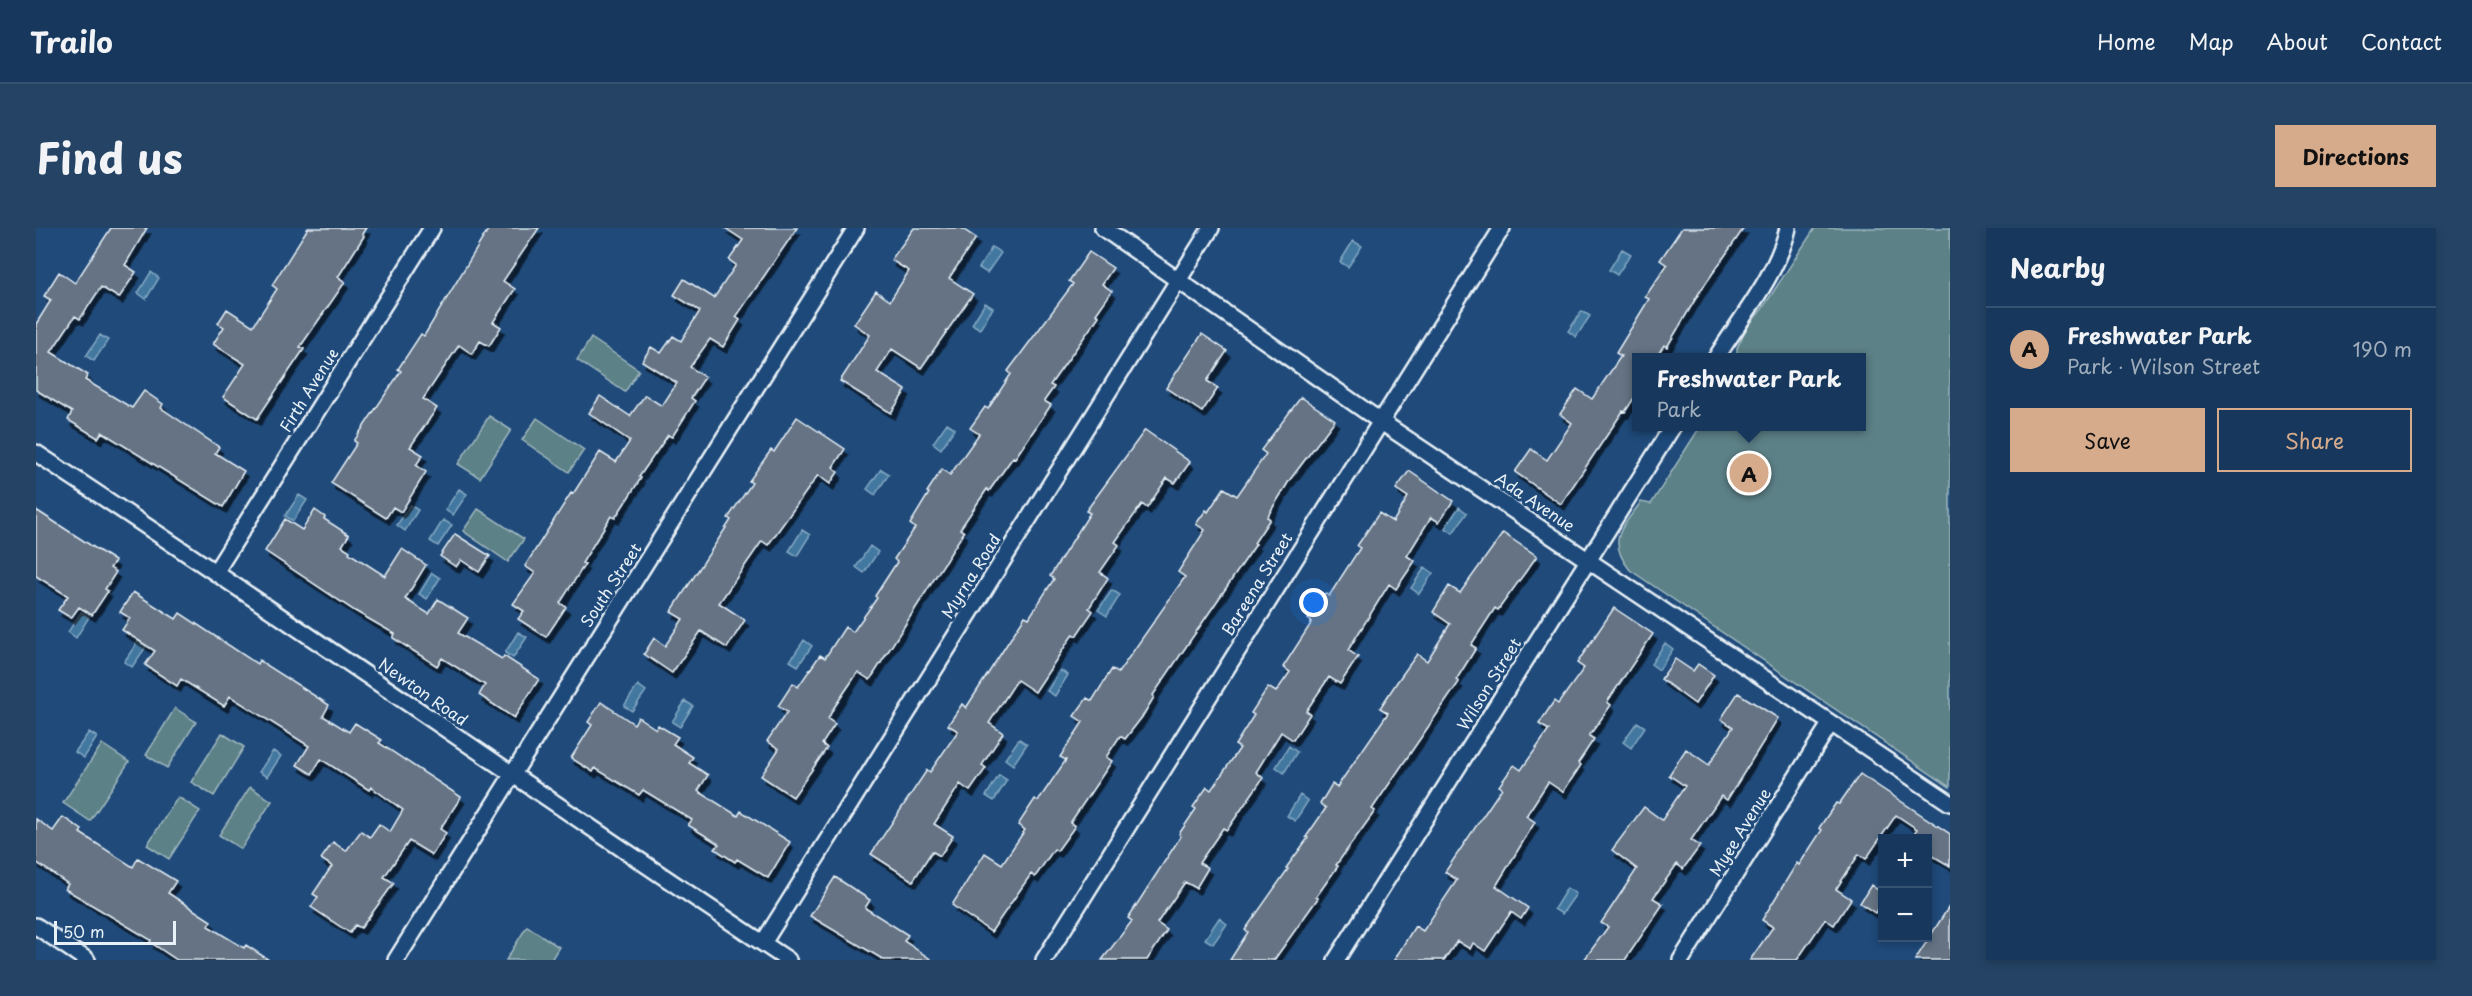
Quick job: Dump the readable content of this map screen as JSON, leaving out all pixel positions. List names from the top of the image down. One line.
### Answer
{"streets":{"street":["Firth Avenue","Ada Avenue","Myrna Road","Bareena Street","South Street","Wilson Street","Newton Road","Myee Avenue"]},"crossings":[["Firth Avenue","Newton Road"],["Ada Avenue","Myrna Road"],["Ada Avenue","Bareena Street"],["Ada Avenue","Wilson Street"],["Ada Avenue","Myee Avenue"],["Myrna Road","Newton Road"],["South Street","Newton Road"]],"scale_bar":"50 m","page":{"header":"Trailo","nav":["Home","Map","About","Contact"],"title":"Find us","buttons":["Directions",["Save","Share"]],"heading":"Nearby","list":[{"mark":"A","name":"Freshwater Park","note":"Park · Wilson Street","value":"190 m"}],"popup":["Freshwater Park","Park"],"pins":"A","map_buttons":["+","−"],"scale":"50 m"}}
